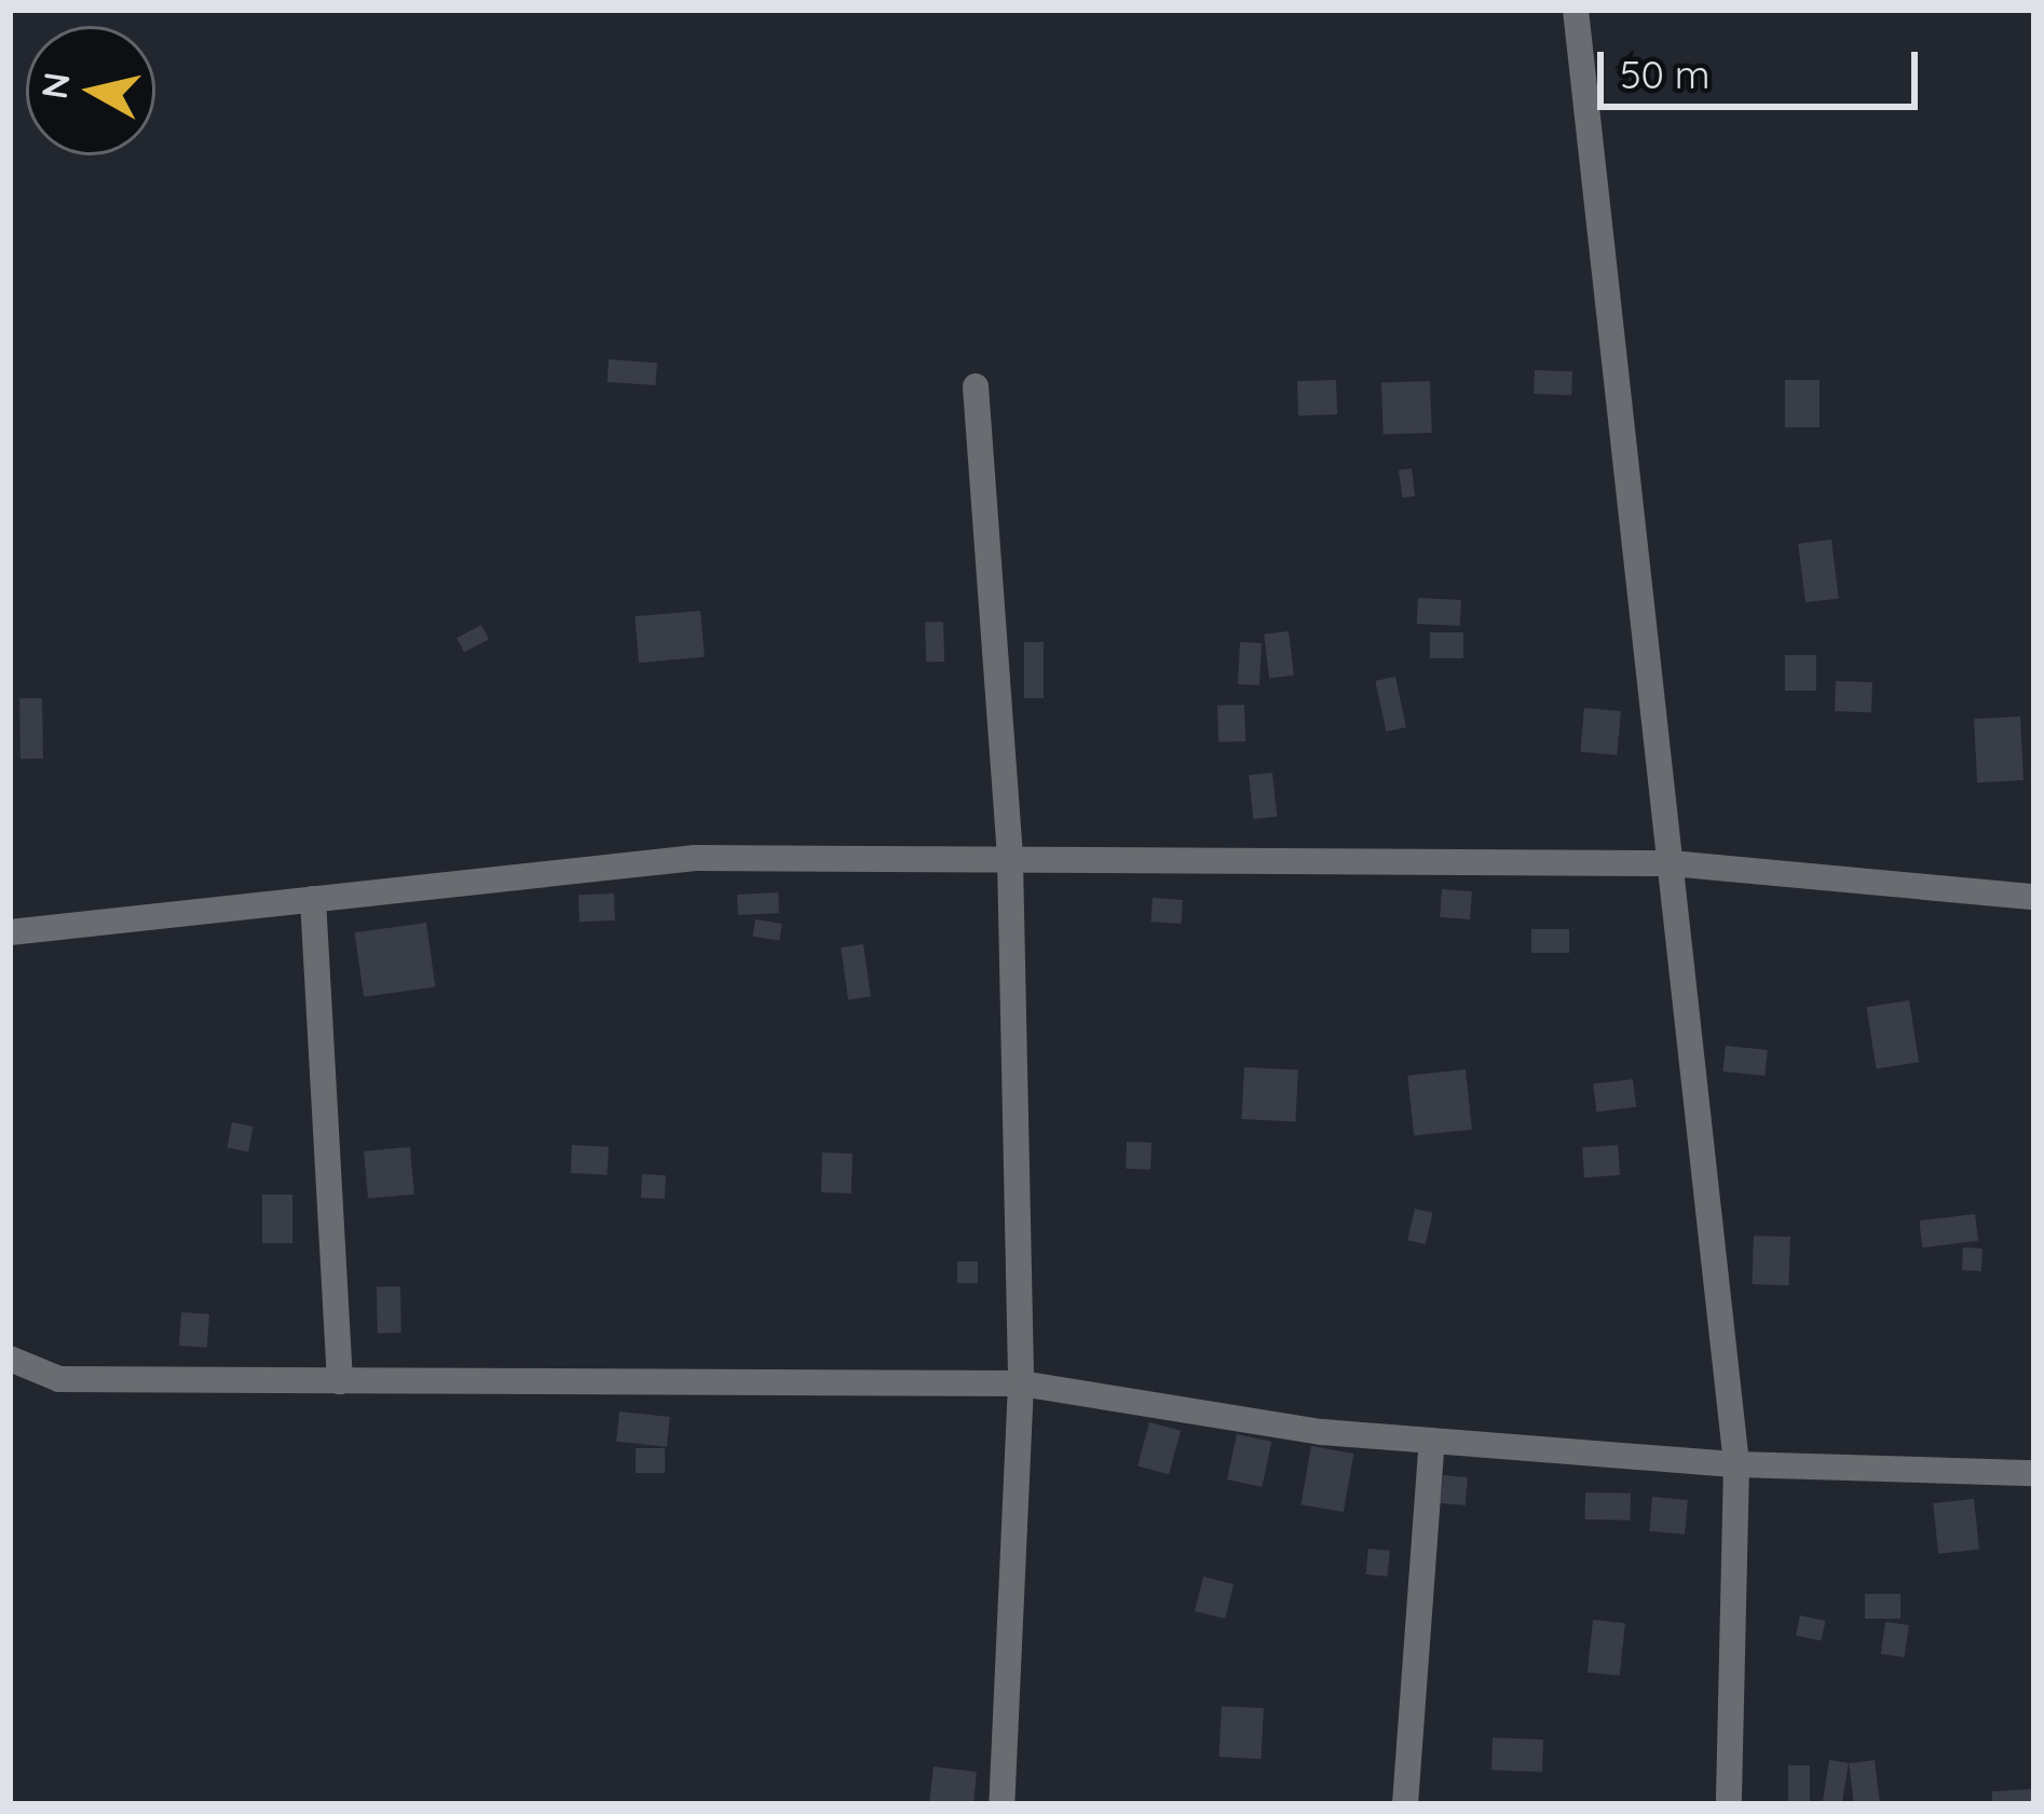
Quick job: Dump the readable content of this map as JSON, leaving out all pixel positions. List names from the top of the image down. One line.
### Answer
{"scale_bar":"50 m","north":"left"}
